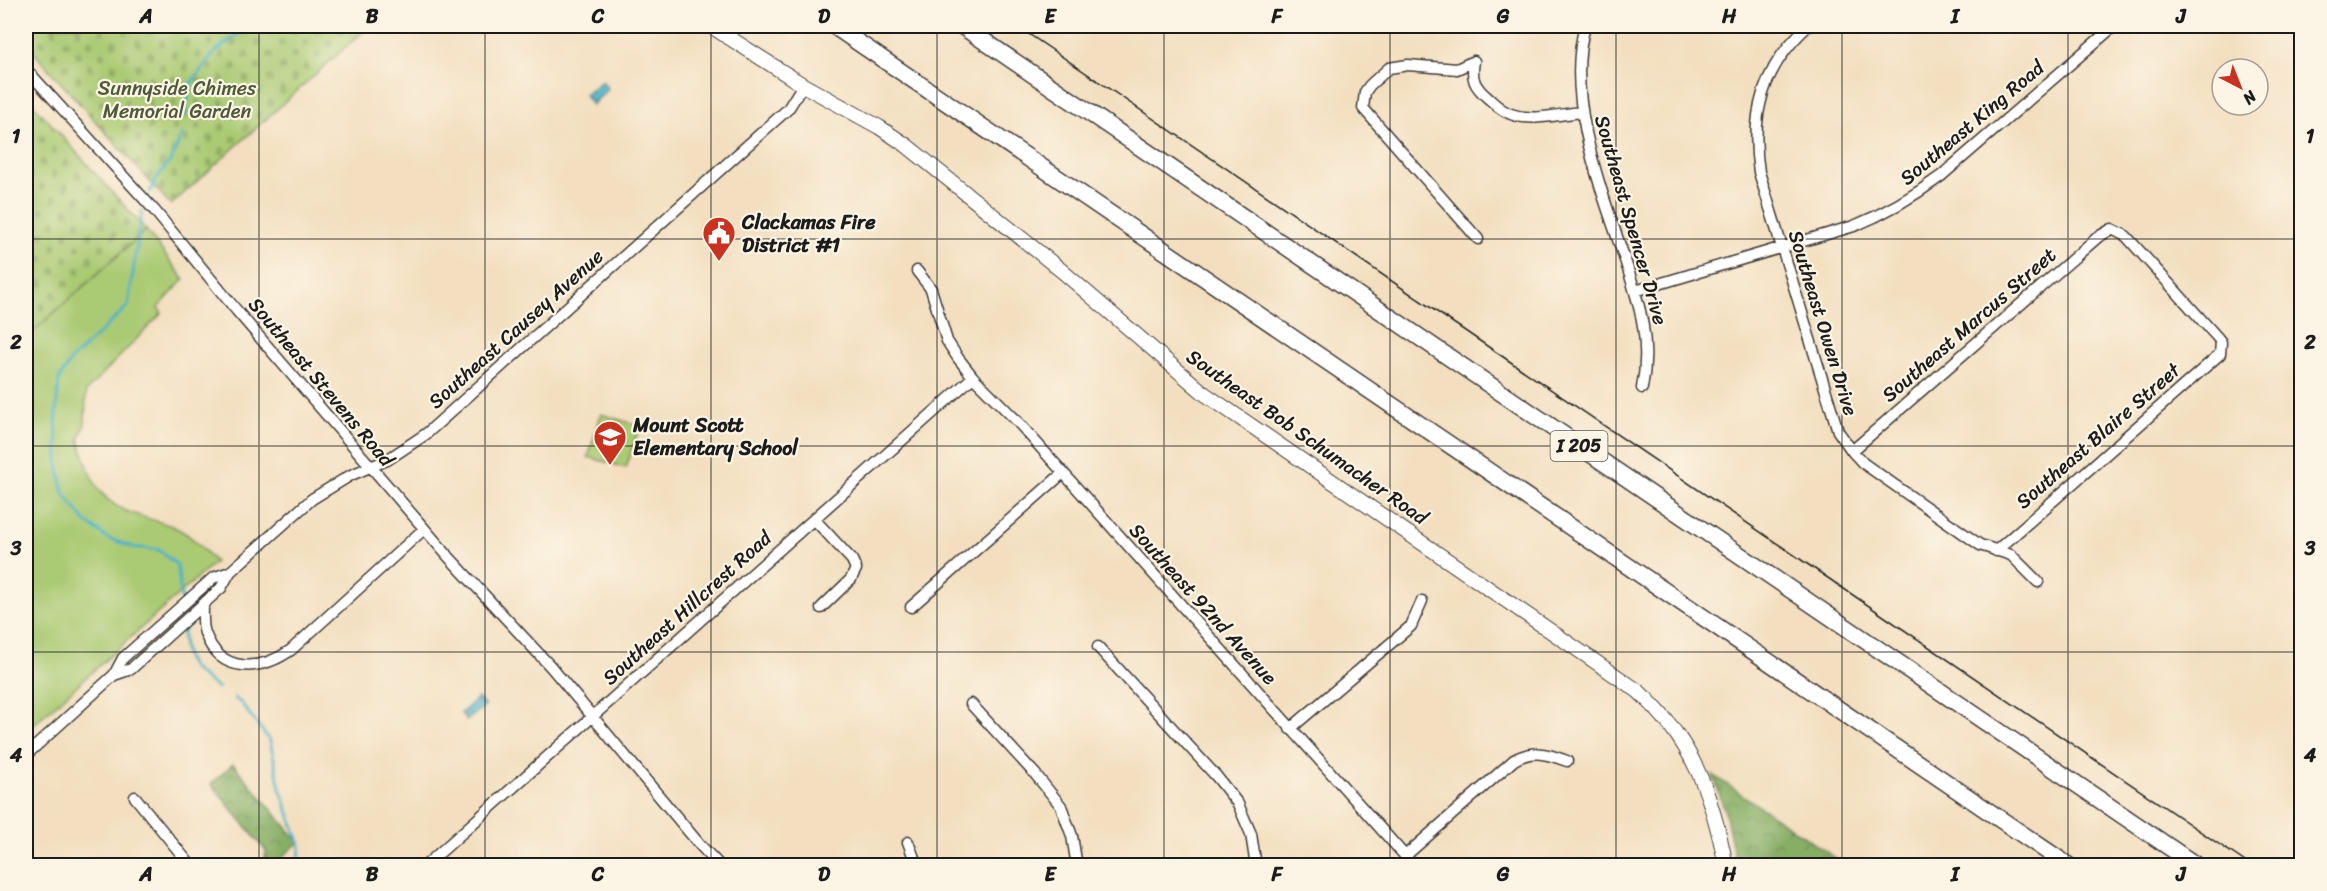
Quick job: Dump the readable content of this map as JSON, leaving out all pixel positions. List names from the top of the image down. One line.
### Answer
{"streets":{"highway":["I 205"],"main road":["Southeast Bob Schumacher Road"],"street":["Southeast King Road","Southeast Spencer Drive","Southeast Owen Drive","Southeast Marcus Street","Southeast Causey Avenue","Southeast Stevens Road","Southeast Blaire Street","Southeast 92nd Avenue","Southeast Hillcrest Road"]},"crossings":[["Southeast King Road","Southeast Spencer Drive"],["Southeast King Road","Southeast Owen Drive"],["Southeast Owen Drive","Southeast Marcus Street"],["Southeast Owen Drive","Southeast Blaire Street"],["Southeast Marcus Street","Southeast Blaire Street"],["Southeast Causey Avenue","Southeast Stevens Road"],["Southeast Causey Avenue","Southeast Bob Schumacher Road"],["Southeast Stevens Road","Southeast Hillcrest Road"],["Southeast 92nd Avenue","Southeast Hillcrest Road"]],"parks":["Sunnyside Chimes Memorial Garden"],"places":{"public building":["Clackamas Fire District #1"],"school or university":["Mount Scott Elementary School"]},"north":"bottom right","grid":{"columns":["A","B","C","D","E","F","G","H","I","J"],"rows":["1","2","3","4"]}}
